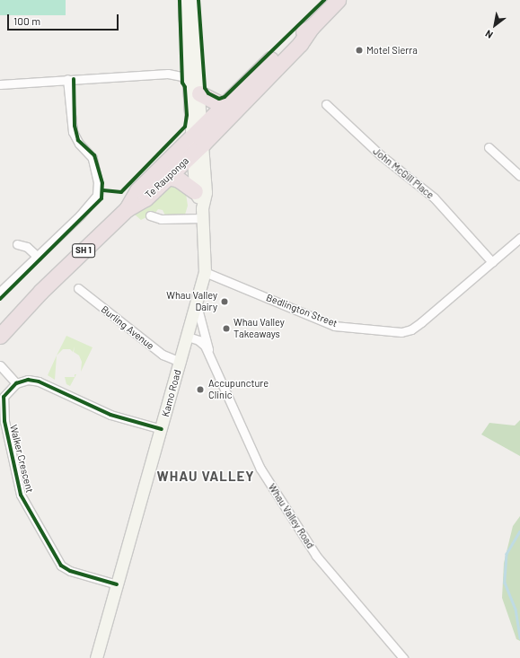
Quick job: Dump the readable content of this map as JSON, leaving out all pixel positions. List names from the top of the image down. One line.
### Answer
{"streets":{"highway":["Te Rauponga","SH 1"],"main road":["Kamo Road"],"street":["John McGill Place","Bedlington Street","Burling Avenue","Walker Crescent","Whau Valley Road"]},"crossings":[["John McGill Place","Bedlington Street"],["Te Rauponga","SH 1"],["Te Rauponga","Kamo Road"],["SH 1","Kamo Road"],["Bedlington Street","Kamo Road"],["Burling Avenue","Kamo Road"],["Kamo Road","Walker Crescent"],["Kamo Road","Whau Valley Road"]],"districts":["WHAU VALLEY"],"places":["Motel Sierra","Whau Valley Dairy","Whau Valley Takeaways","Accupuncture Clinic"],"scale_bar":"100 m","north":"bottom left"}
